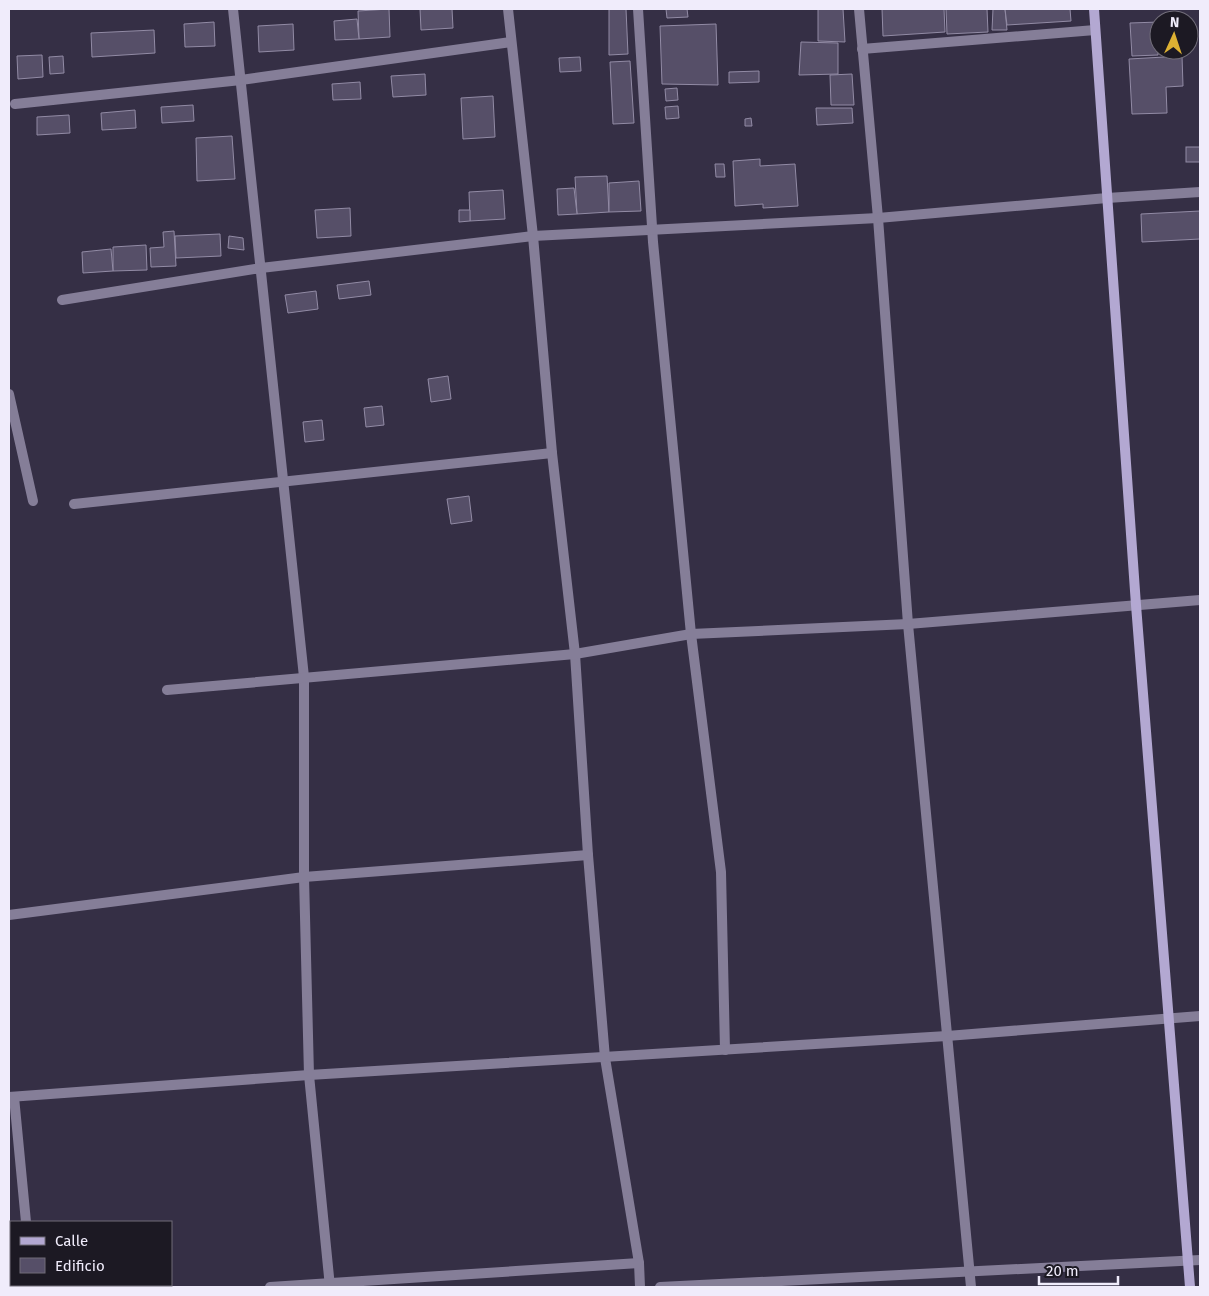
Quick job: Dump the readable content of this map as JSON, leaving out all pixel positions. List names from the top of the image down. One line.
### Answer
{"legend":["Calle","Edificio"],"scale_bar":"20 m","north":"top"}
